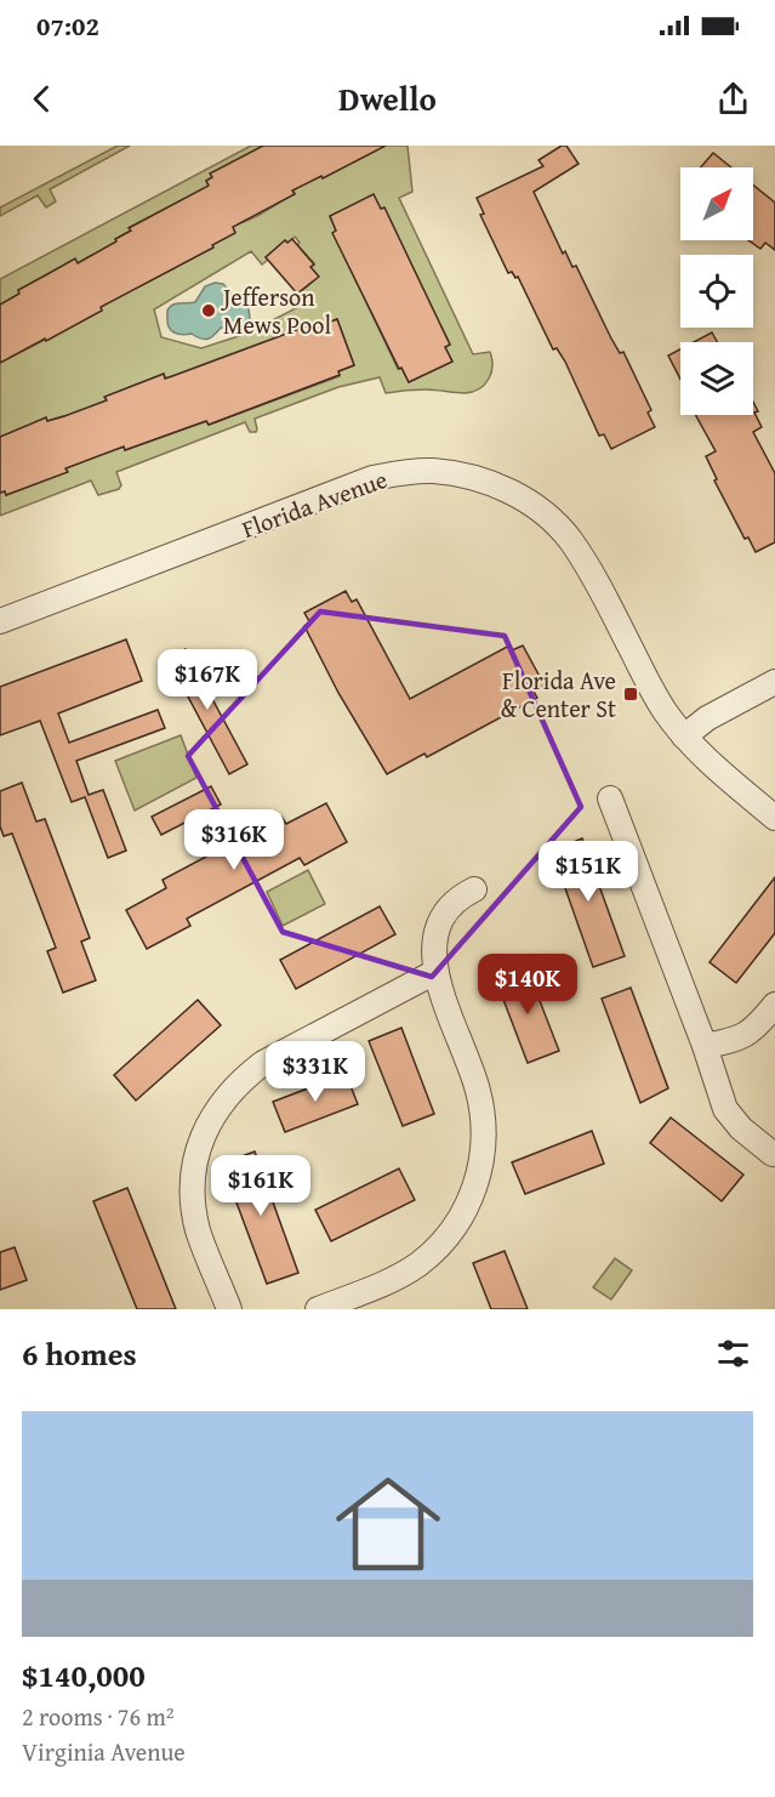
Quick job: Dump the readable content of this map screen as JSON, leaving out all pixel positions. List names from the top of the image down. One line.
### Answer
{"streets":{"street":["Florida Avenue"]},"places":{"other":["Jefferson Mews Pool"],"transit":["Florida Ave & Center St"]},"north":"top right","page":{"status":"07:02","header":"Dwello","price":["$167K","$316K","$151K","$140K","$331K","$161K"],"heading":"6 homes","list":[{"name":"$140,000","note":"2 rooms · 76 m² · Virginia Avenue"}]}}
